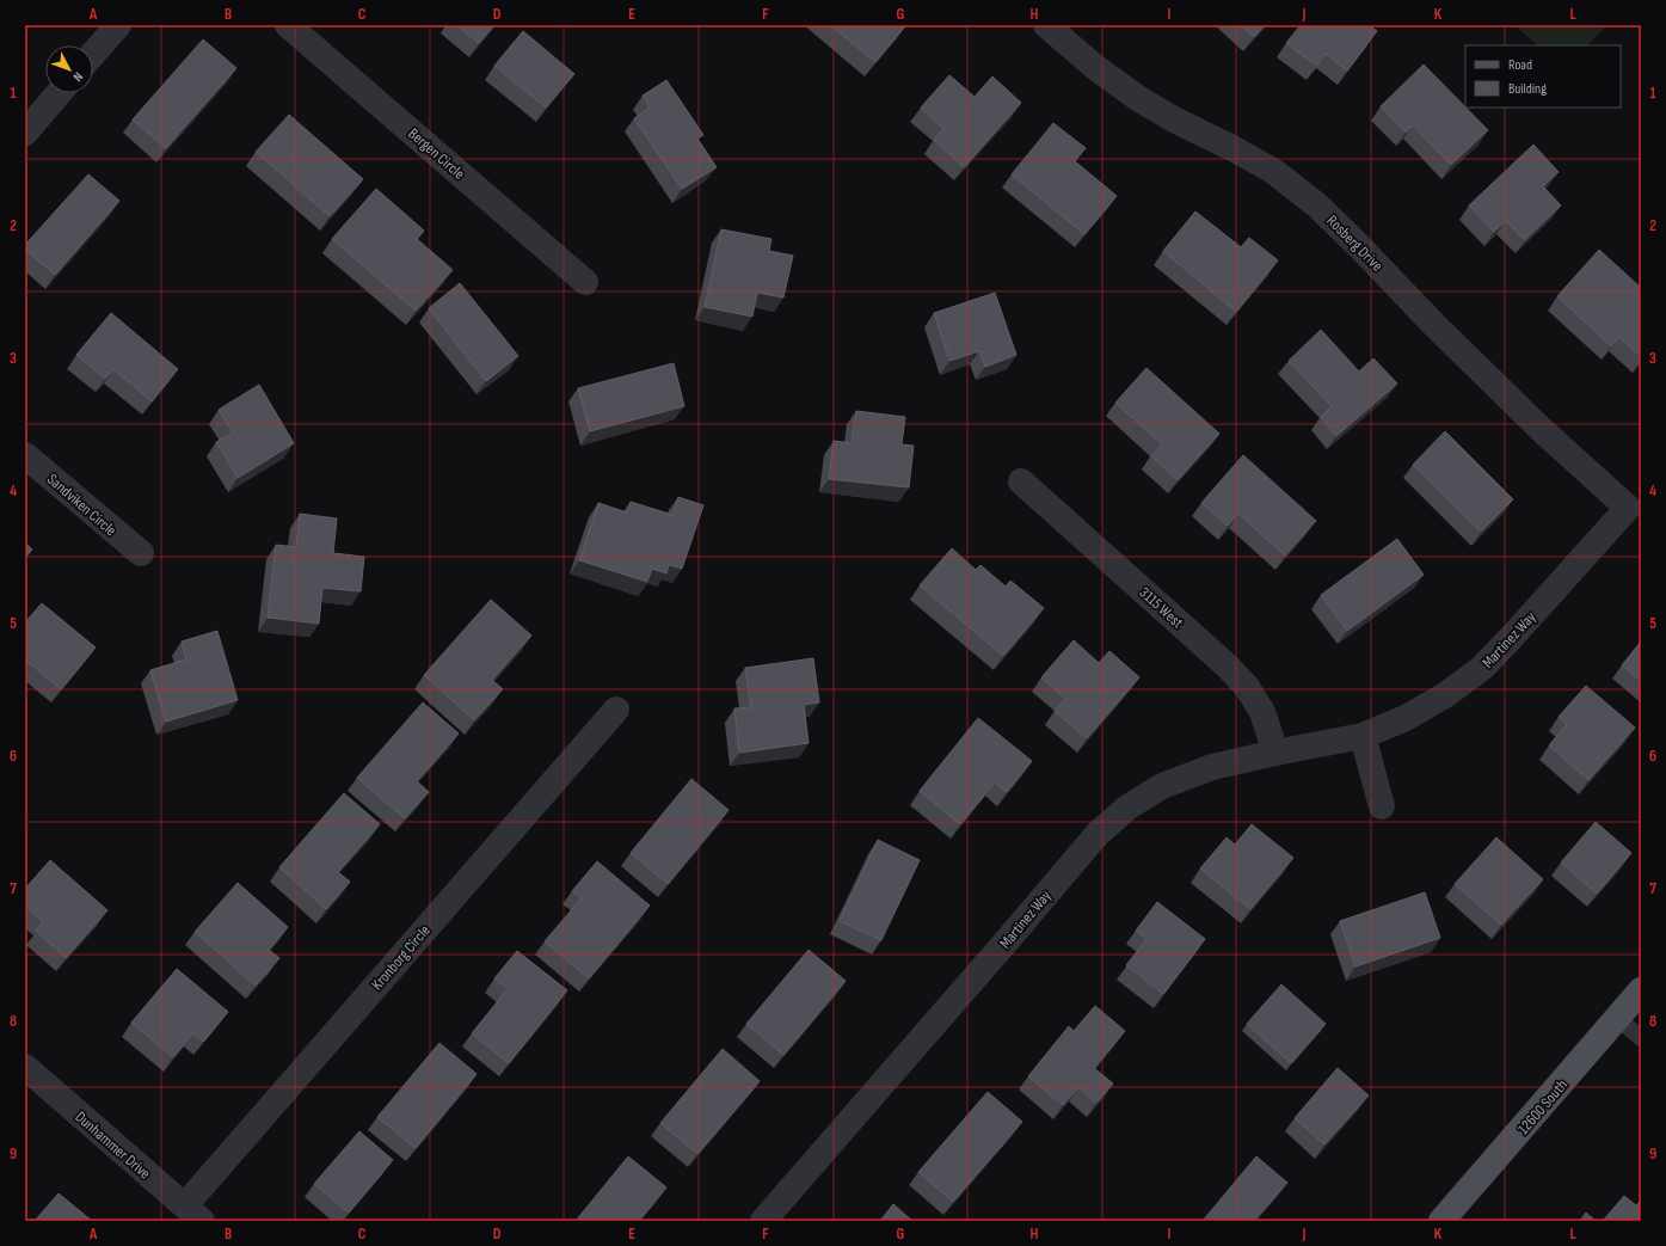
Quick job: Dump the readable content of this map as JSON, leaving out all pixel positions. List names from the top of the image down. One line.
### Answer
{"streets":{"main road":["12600 South"],"street":["Bergen Circle","Rosberg Drive","Sandviken Circle","3115 West","Martinez Way","Kronborg Circle","Dunhammer Drive"]},"crossings":[["Rosberg Drive","Martinez Way"],["3115 West","Martinez Way"],["Kronborg Circle","Dunhammer Drive"]],"legend":["Road","Building"],"north":"bottom right","grid":{"columns":["A","B","C","D","E","F","G","H","I","J","K","L"],"rows":["1","2","3","4","5","6","7","8","9"]}}
